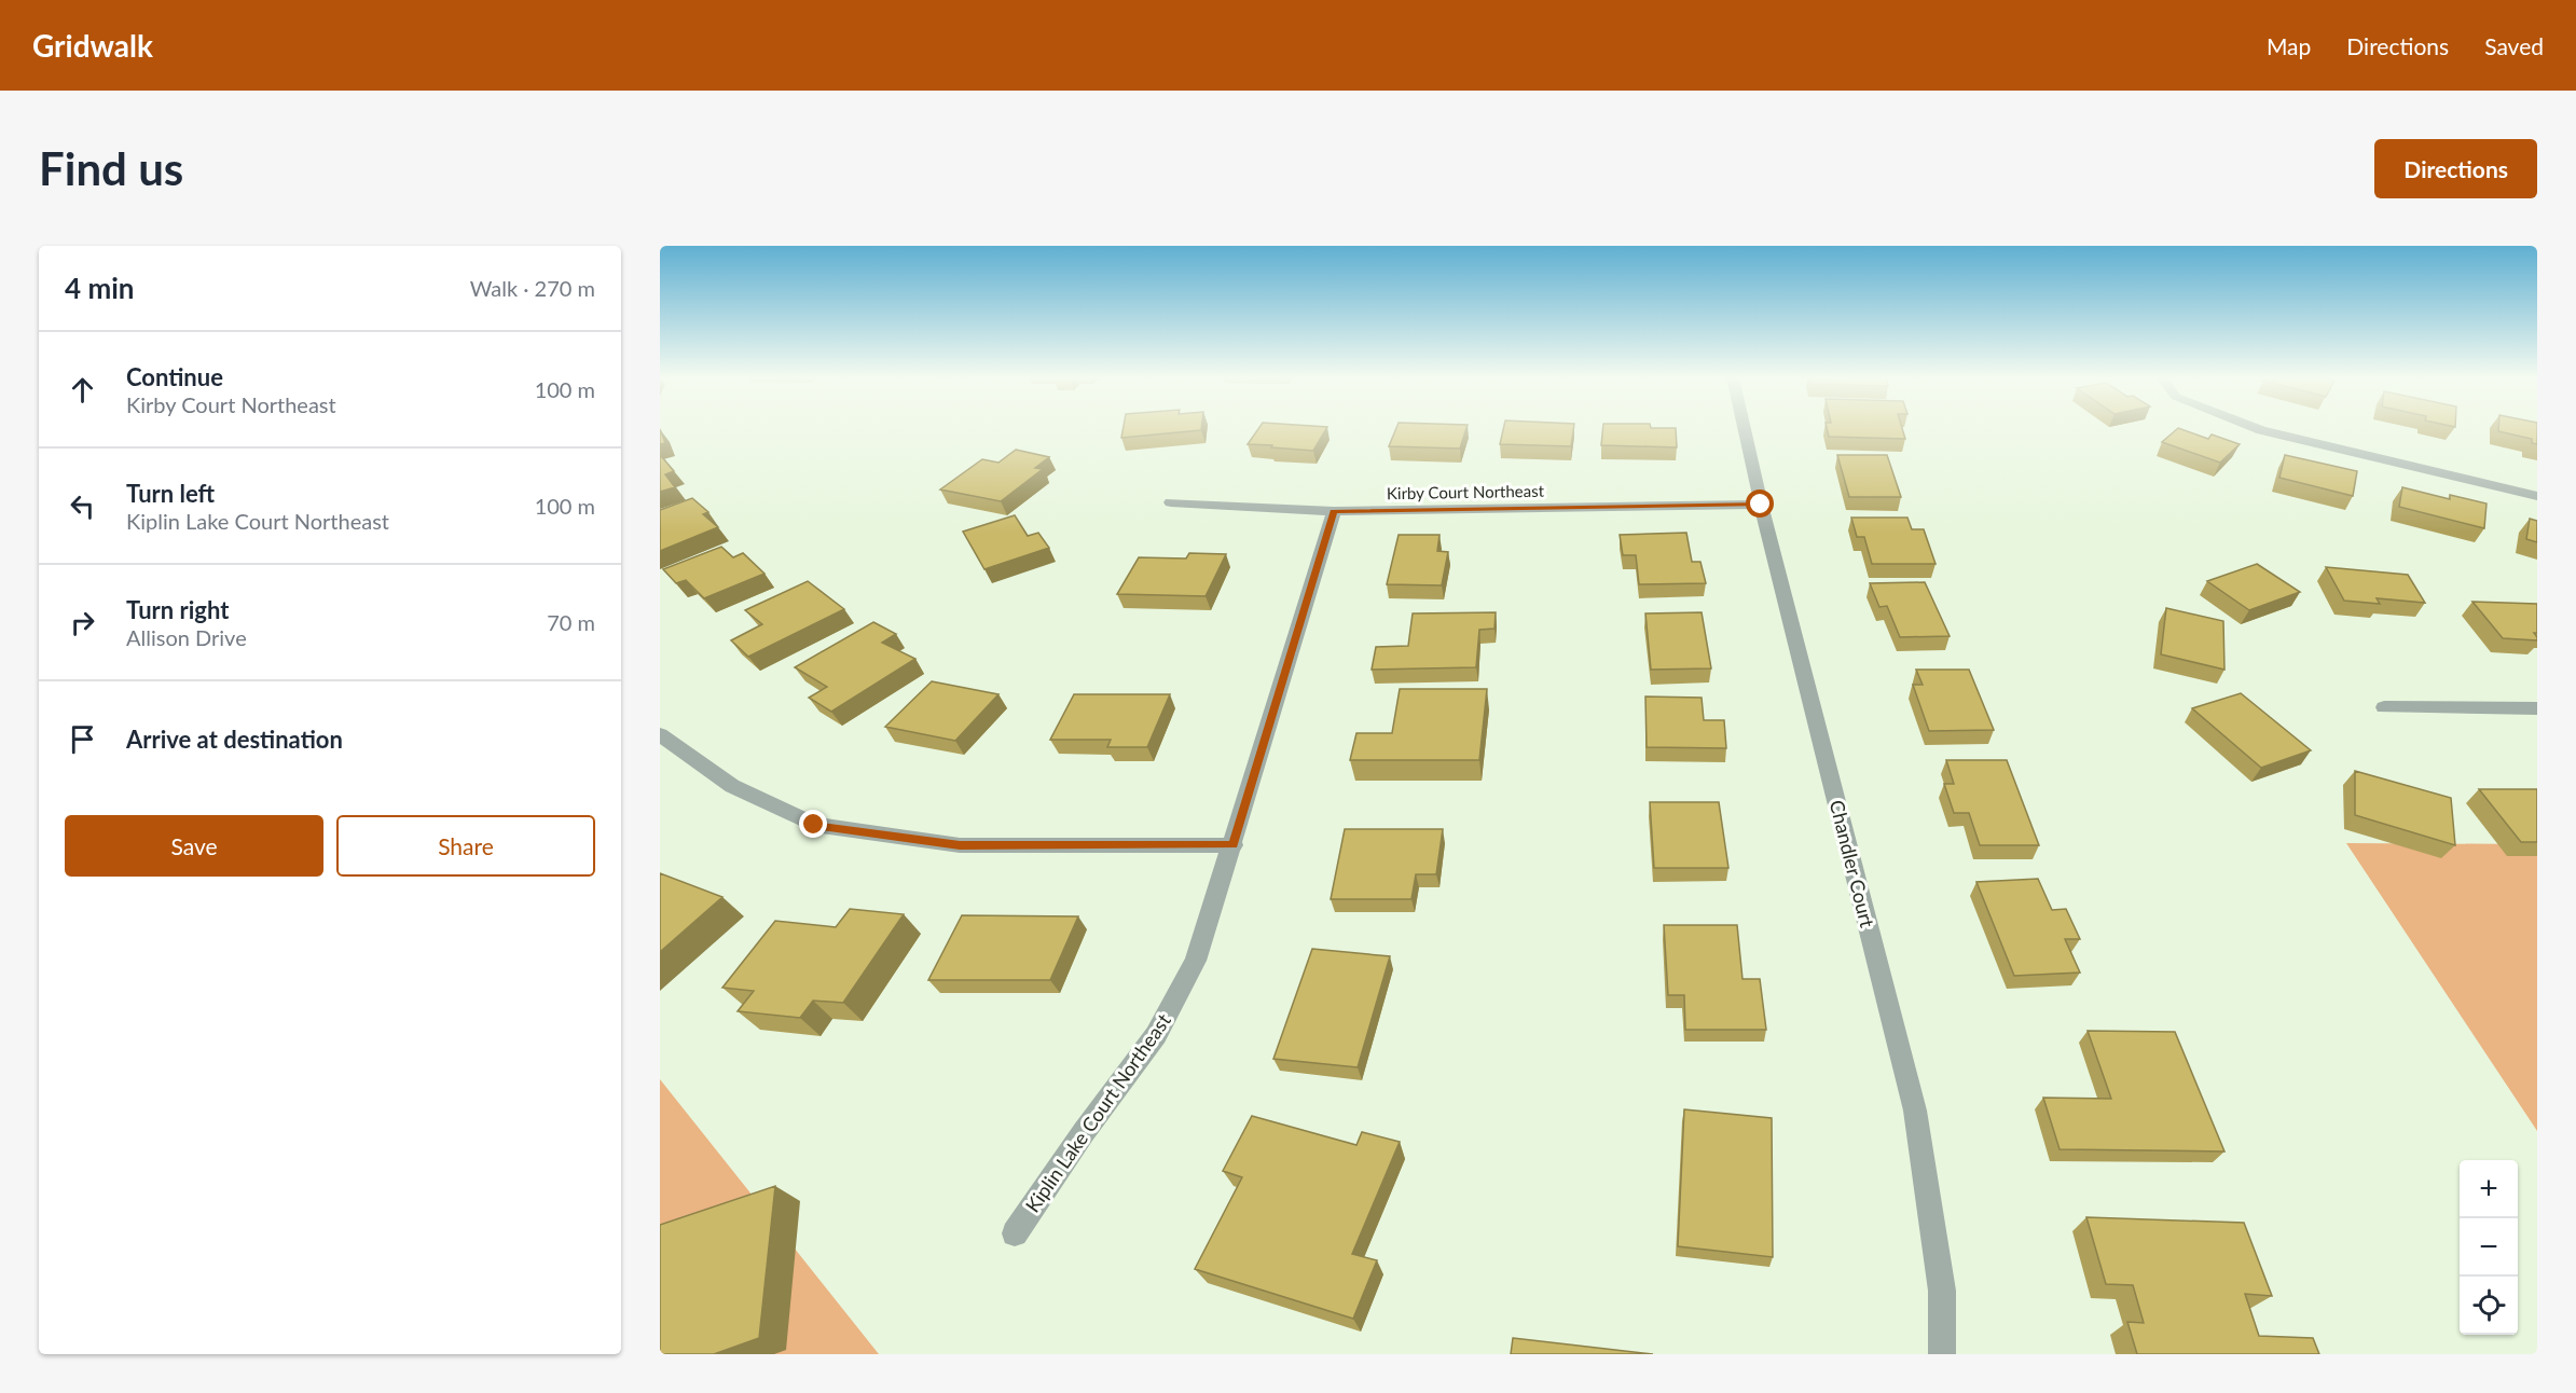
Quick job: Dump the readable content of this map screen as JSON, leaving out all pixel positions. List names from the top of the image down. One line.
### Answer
{"streets":{"street":["Kirby Court Northeast","Chandler Court","Kiplin Lake Court Northeast"]},"crossings":[["Kirby Court Northeast","Chandler Court"],["Kirby Court Northeast","Kiplin Lake Court Northeast"]],"page":{"header":"Gridwalk","nav":["Map","Directions","Saved"],"buttons":["Directions",["Save","Share"]],"title":"Find us","heading":["4 min","Walk · 270 m"],"list":[["Continue","Kirby Court Northeast","100 m"],["Turn left","Kiplin Lake Court Northeast","100 m"],["Turn right","Allison Drive","70 m"],"Arrive at destination"],"map_buttons":["+","−"]}}
